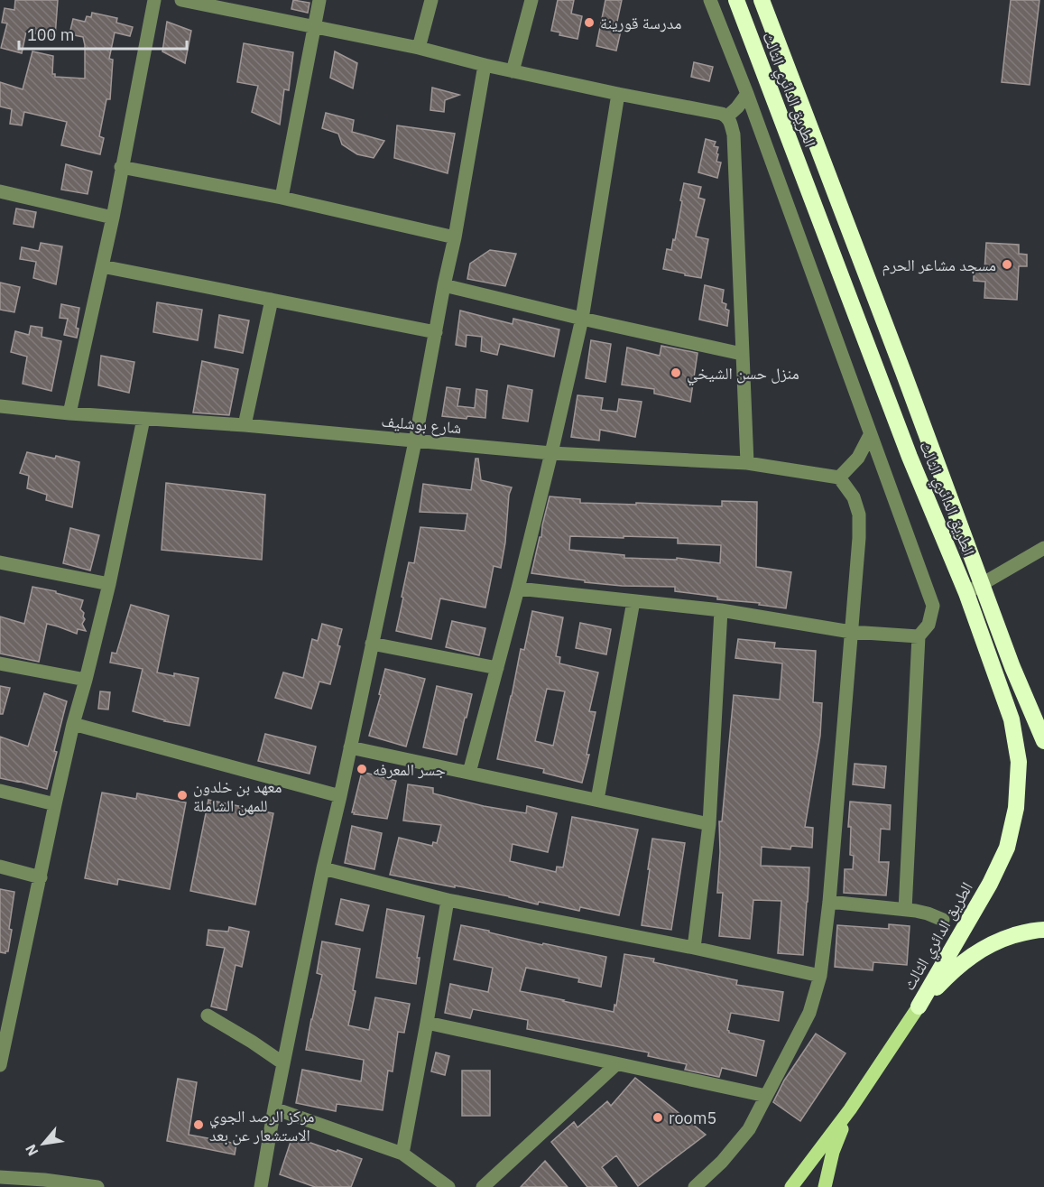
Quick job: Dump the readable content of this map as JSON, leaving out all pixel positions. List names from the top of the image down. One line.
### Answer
{"streets":{"highway":["الطريق الدائري الثالث"],"street":["شارع بوشليف"]},"places":["مدرسة قورينة","مسجد مشاعر الحرم","منزل حسن الشيخي","جسر المعرفه","معهد بن خلدون للمهن الشاملة","room5","مركز الرصد الجوي الاستشعار عن بعد"],"scale_bar":"100 m","north":"bottom left"}
